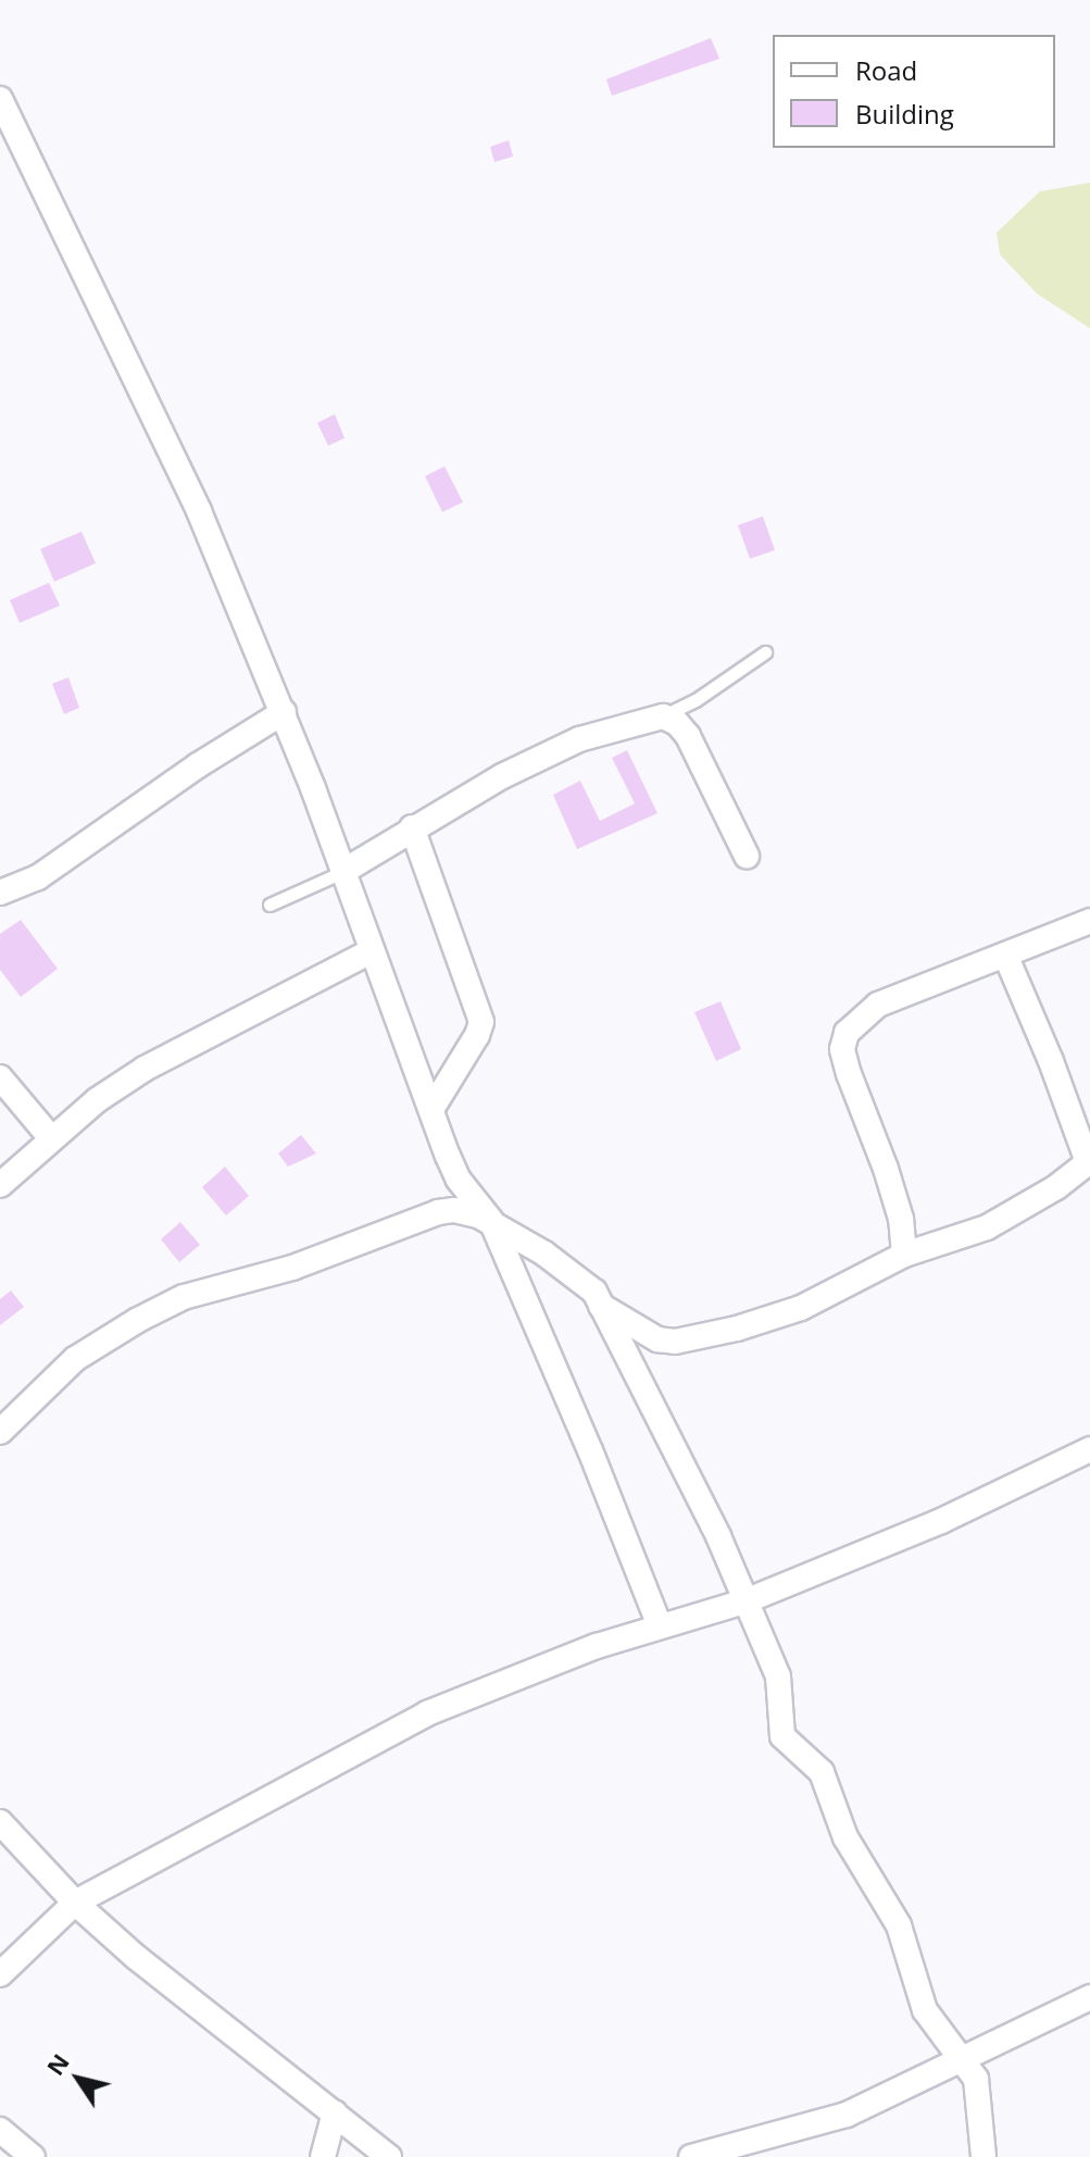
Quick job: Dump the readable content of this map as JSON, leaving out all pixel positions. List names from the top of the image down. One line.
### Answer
{"legend":["Road","Building"],"north":"top left"}
